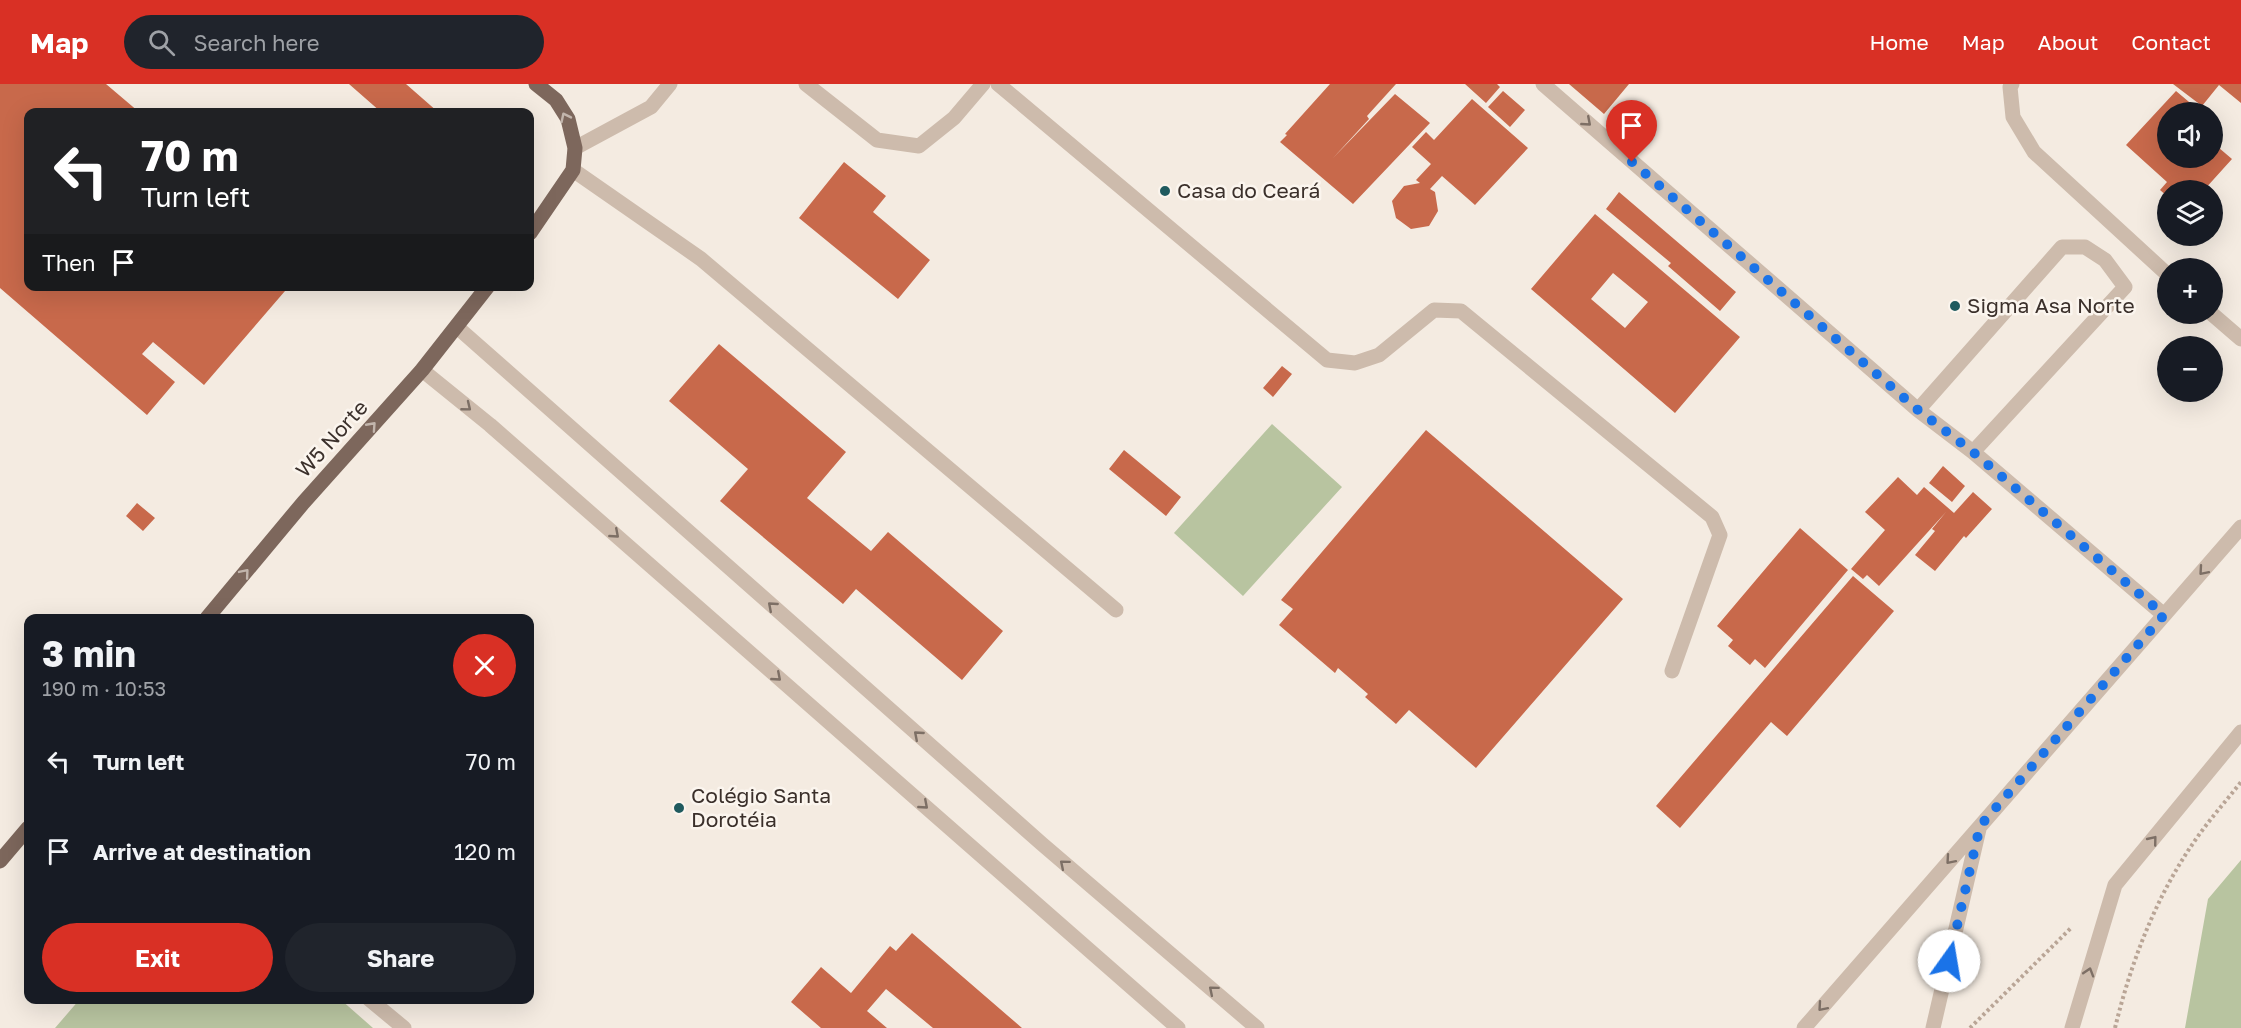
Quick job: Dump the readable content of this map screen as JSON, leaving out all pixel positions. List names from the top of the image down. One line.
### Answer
{"streets":{"main road":["W5 Norte"]},"one_way":["W5 Norte"],"places":["Casa do Ceará","Sigma Asa Norte","Colégio Santa Dorotéia"],"page":{"header":"Map","search":"Search here","nav":["Home","Map","About","Contact"],"map_buttons":["+","−"],"turn":["70 m","Turn left"],"then":"Then","heading":["3 min","190 m · 10:53"],"list":[{"name":"Turn left","value":"70 m"},{"name":"Arrive at destination","value":"120 m"}],"buttons":["Exit","Share"]}}
